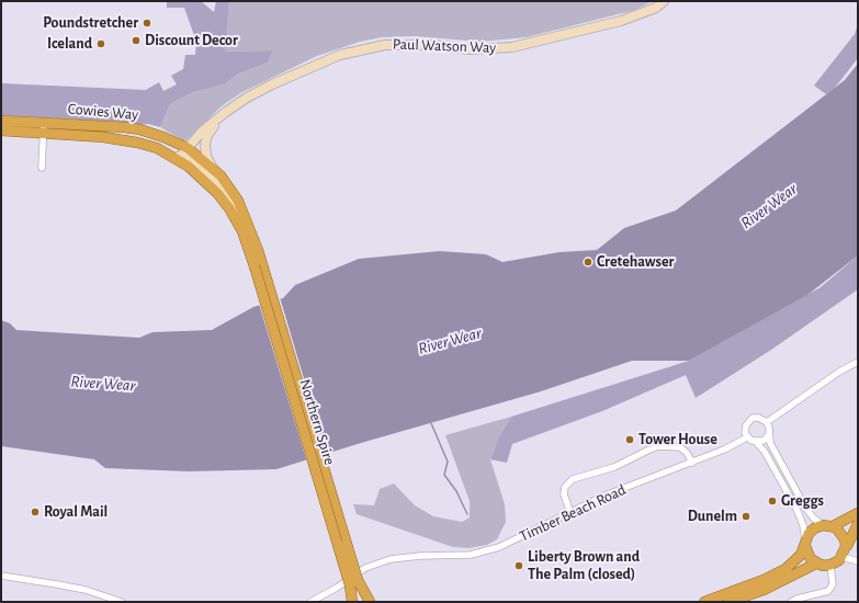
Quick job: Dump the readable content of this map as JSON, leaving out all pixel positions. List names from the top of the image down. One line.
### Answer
{"streets":{"highway":["Cowies Way","Northern Spire"],"main road":["Paul Watson Way"],"street":["Timber Beach Road"]},"crossings":[["Paul Watson Way","Cowies Way"],["Cowies Way","Northern Spire"]],"water":["River Wear"],"places":["Poundstretcher","Discount Decor","Iceland","Cretehawser","Tower House","Greggs","Royal Mail","Dunelm","Liberty Brown and The Palm (closed)"]}
